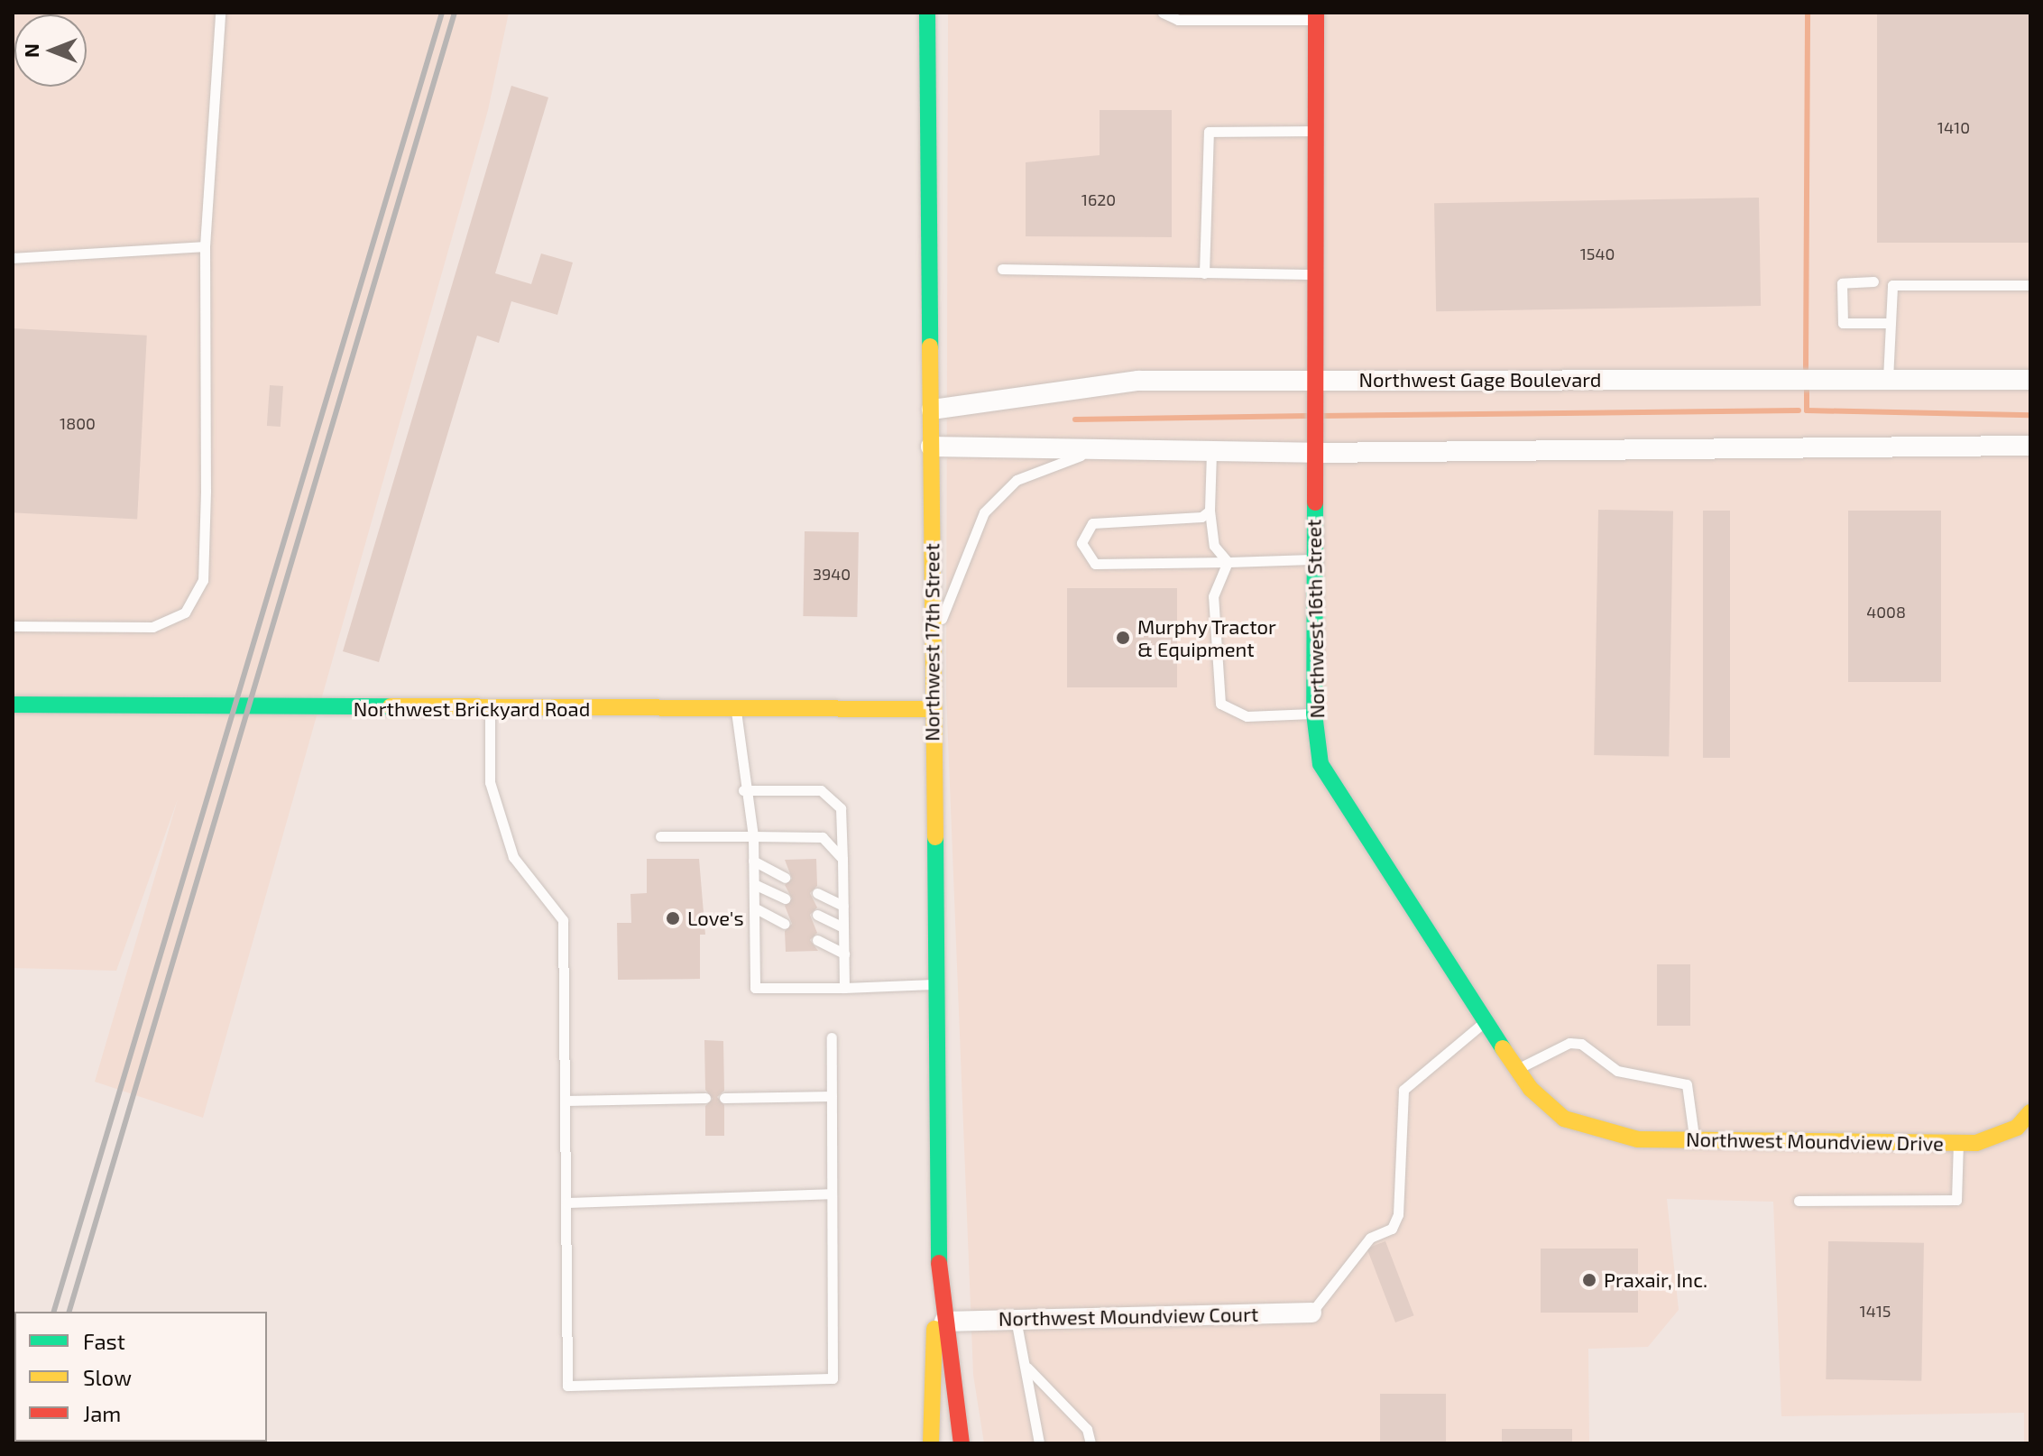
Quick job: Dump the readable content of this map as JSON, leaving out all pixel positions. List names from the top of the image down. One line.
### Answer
{"streets":{"street":["Northwest Gage Boulevard","Northwest 16th Street","Northwest 17th Street","Northwest Brickyard Road","Northwest Moundview Drive","Northwest Moundview Court"]},"crossings":[["Northwest Gage Boulevard","Northwest 16th Street"],["Northwest Gage Boulevard","Northwest 17th Street"],["Northwest 16th Street","Northwest Moundview Drive"],["Northwest 17th Street","Northwest Brickyard Road"],["Northwest 17th Street","Northwest Moundview Court"]],"places":["Murphy Tractor & Equipment","Love's","Praxair, Inc."],"house_numbers":["1410","1620","1540","1800","3940","4008","1415"],"legend":["Fast","Slow","Jam"],"north":"left"}
